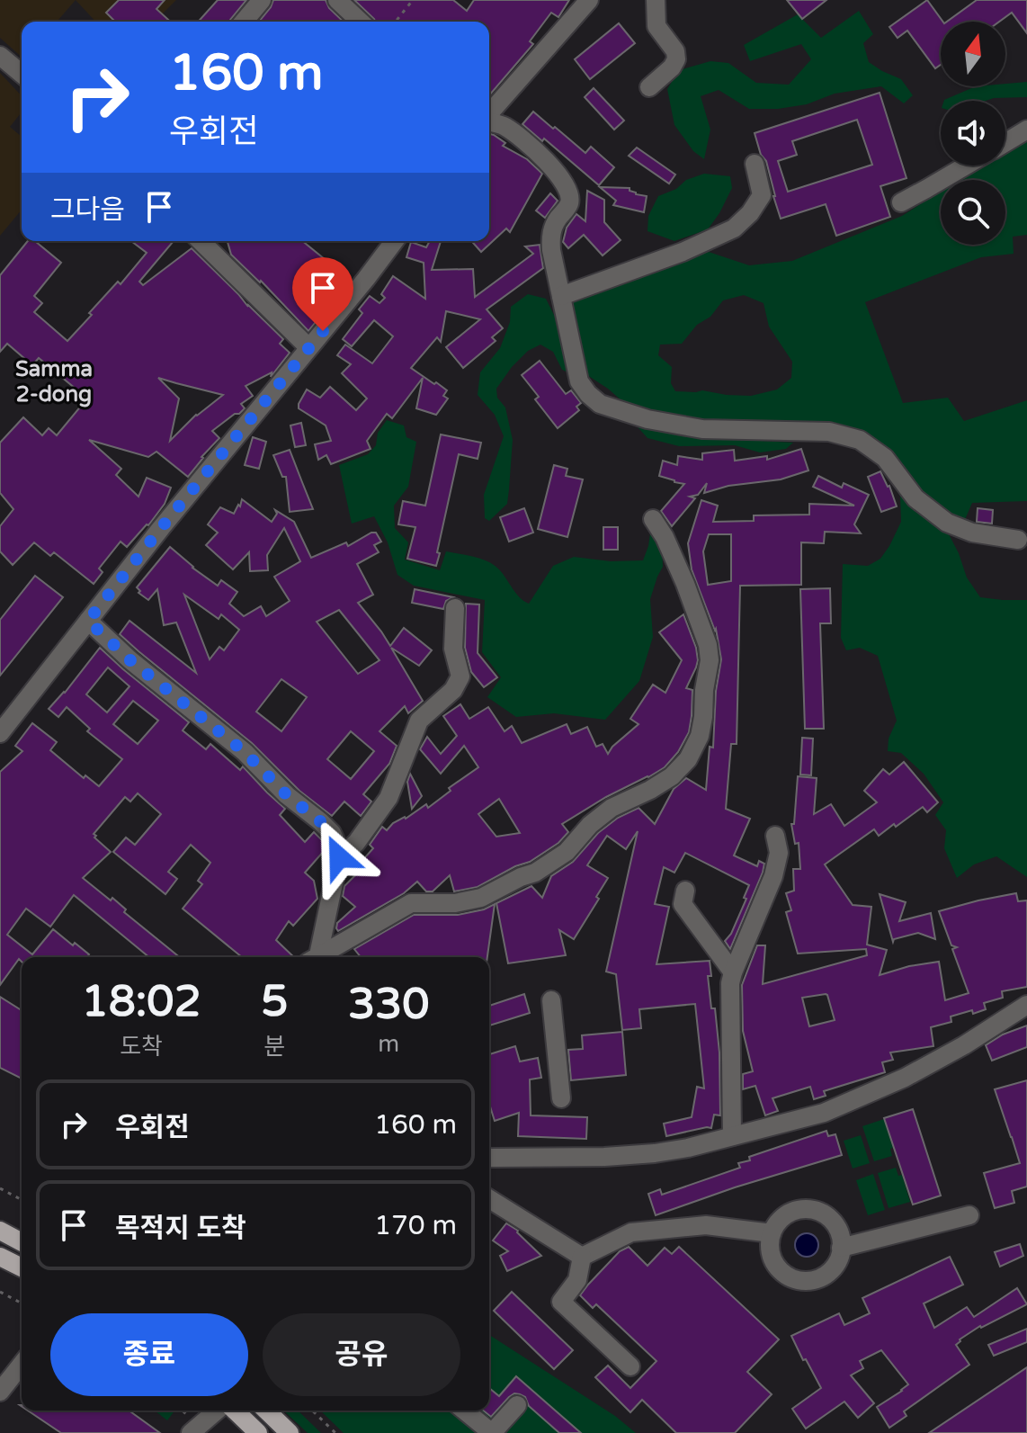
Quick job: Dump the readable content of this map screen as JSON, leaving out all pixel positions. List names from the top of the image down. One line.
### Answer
{"districts":["Samma 2-dong"],"north":"top","page":{"turn":["160 m","우회전"],"then":"그다음","eta":["18:02","도착","5","분","330","m"],"list":[{"name":"우회전","value":"160 m"},{"name":"목적지 도착","value":"170 m"}],"buttons":["종료","공유"]}}
